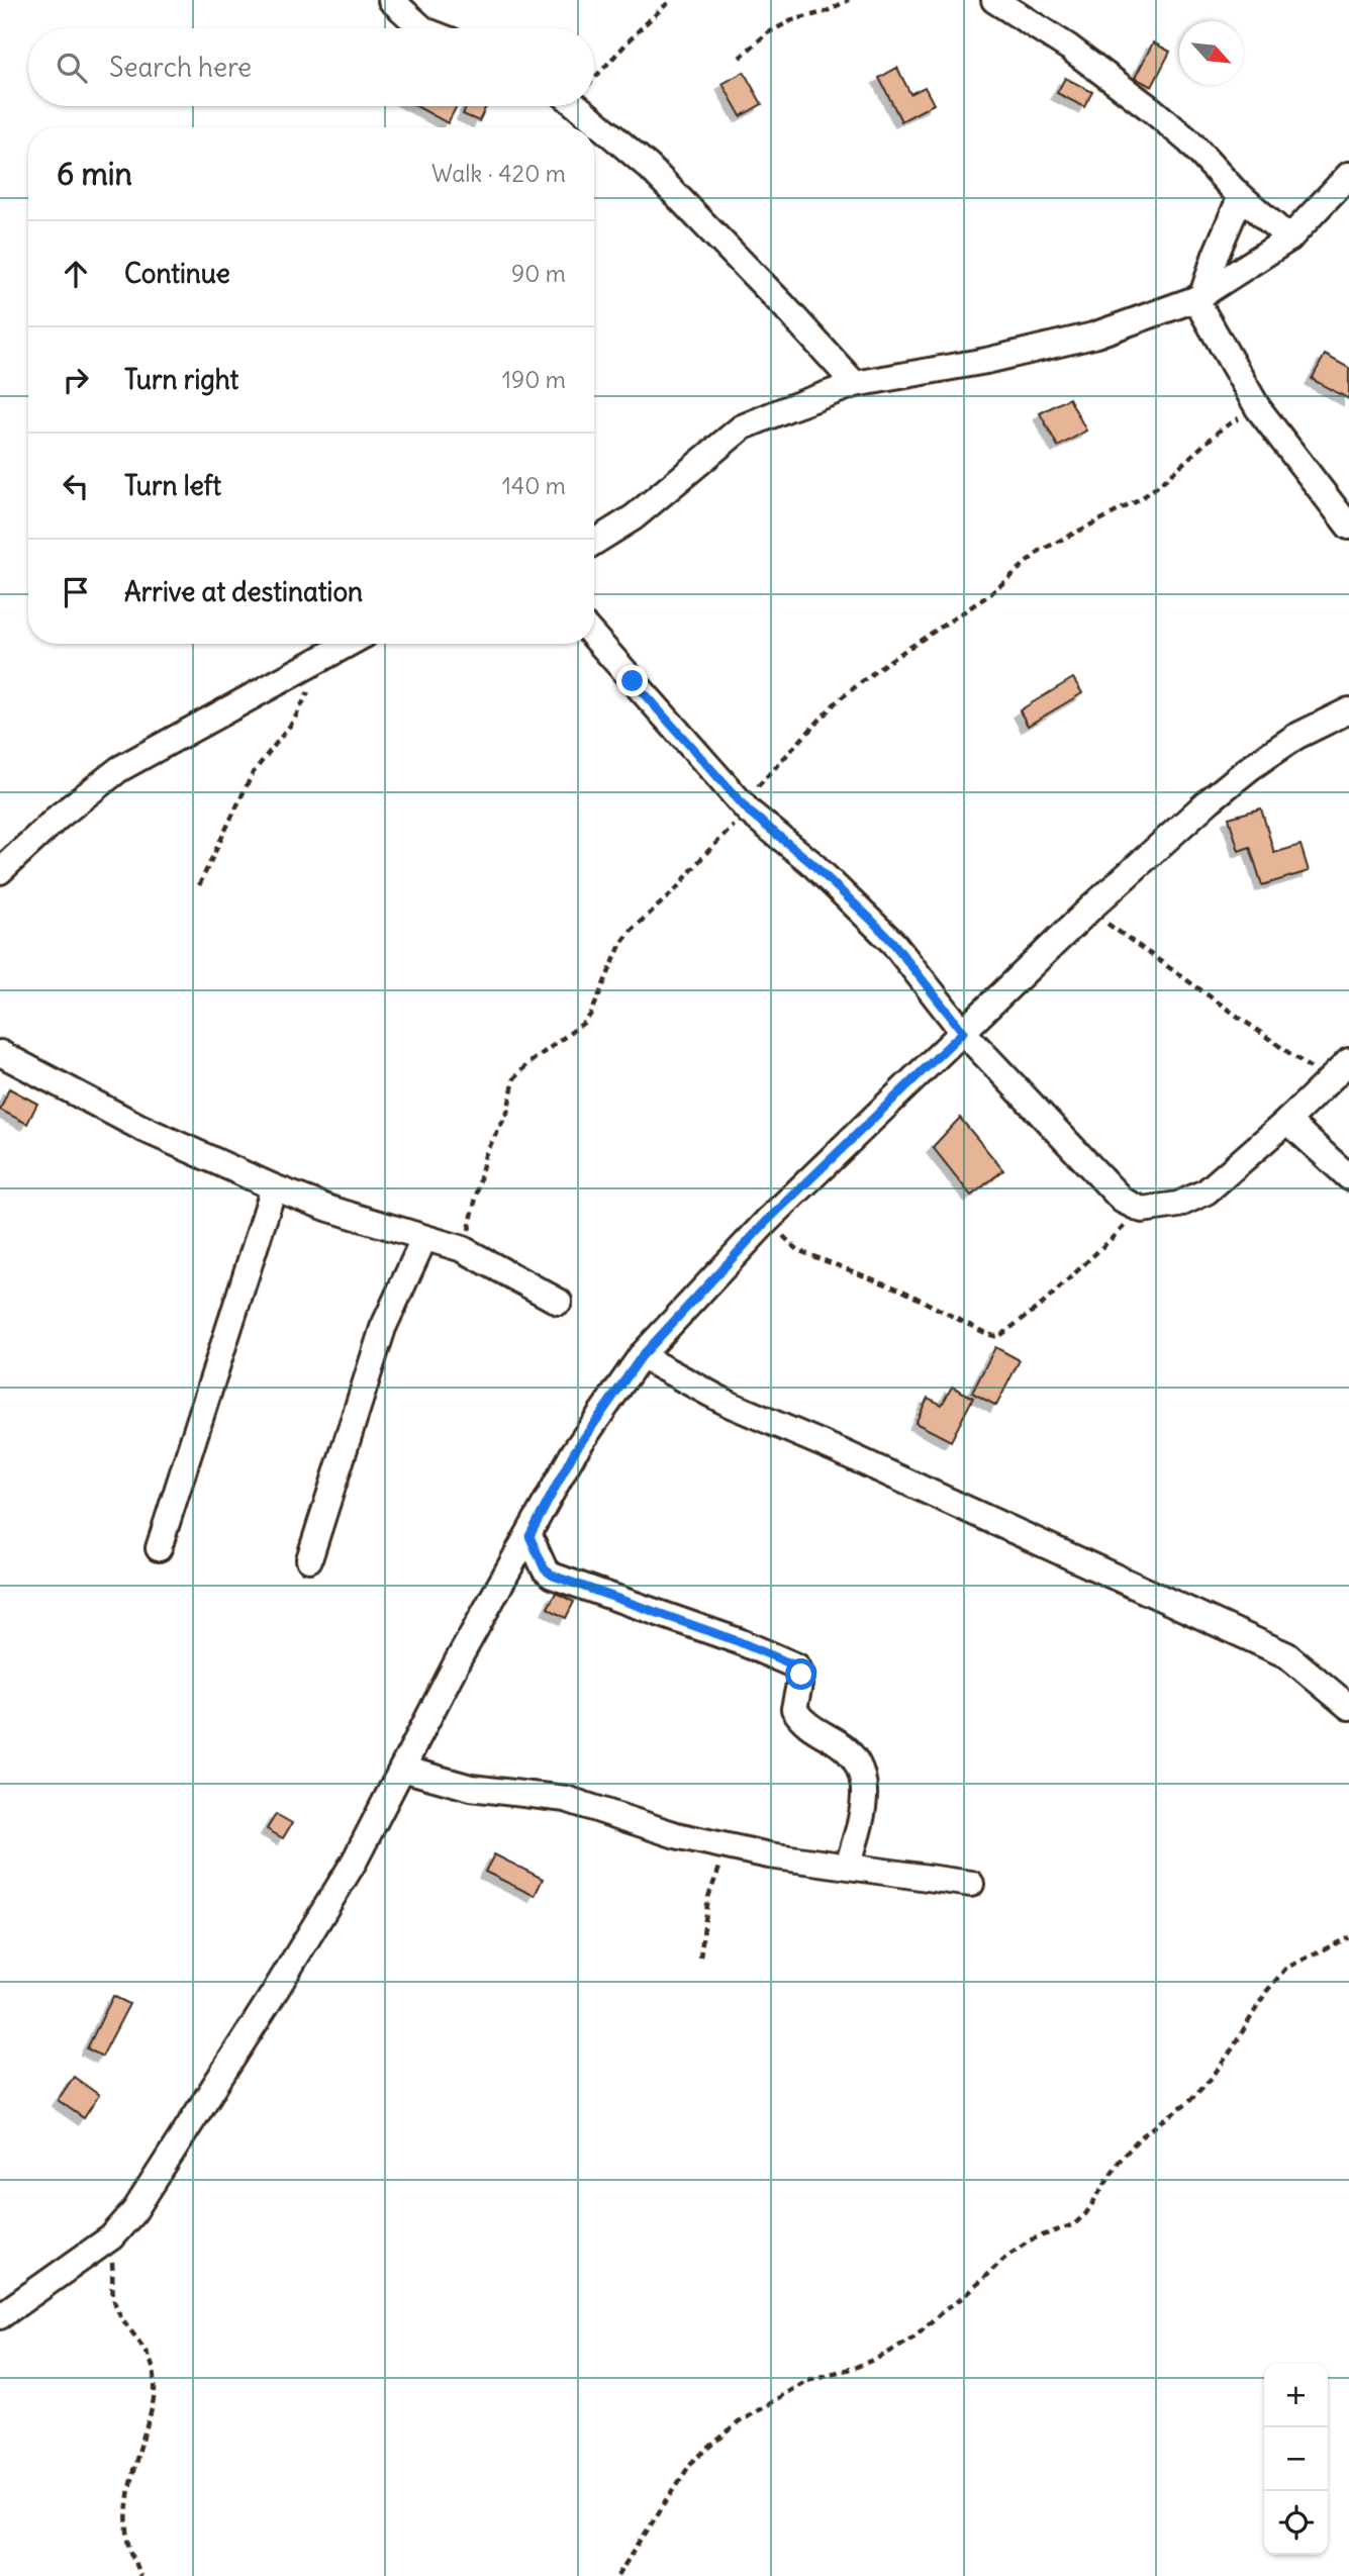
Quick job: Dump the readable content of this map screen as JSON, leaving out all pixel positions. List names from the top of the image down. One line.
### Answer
{"north":"bottom right","page":{"search":"Search here","heading":["6 min","Walk · 420 m"],"list":[["Continue","90 m"],["Turn right","190 m"],["Turn left","140 m"],"Arrive at destination"],"map_buttons":["+","−"]}}
